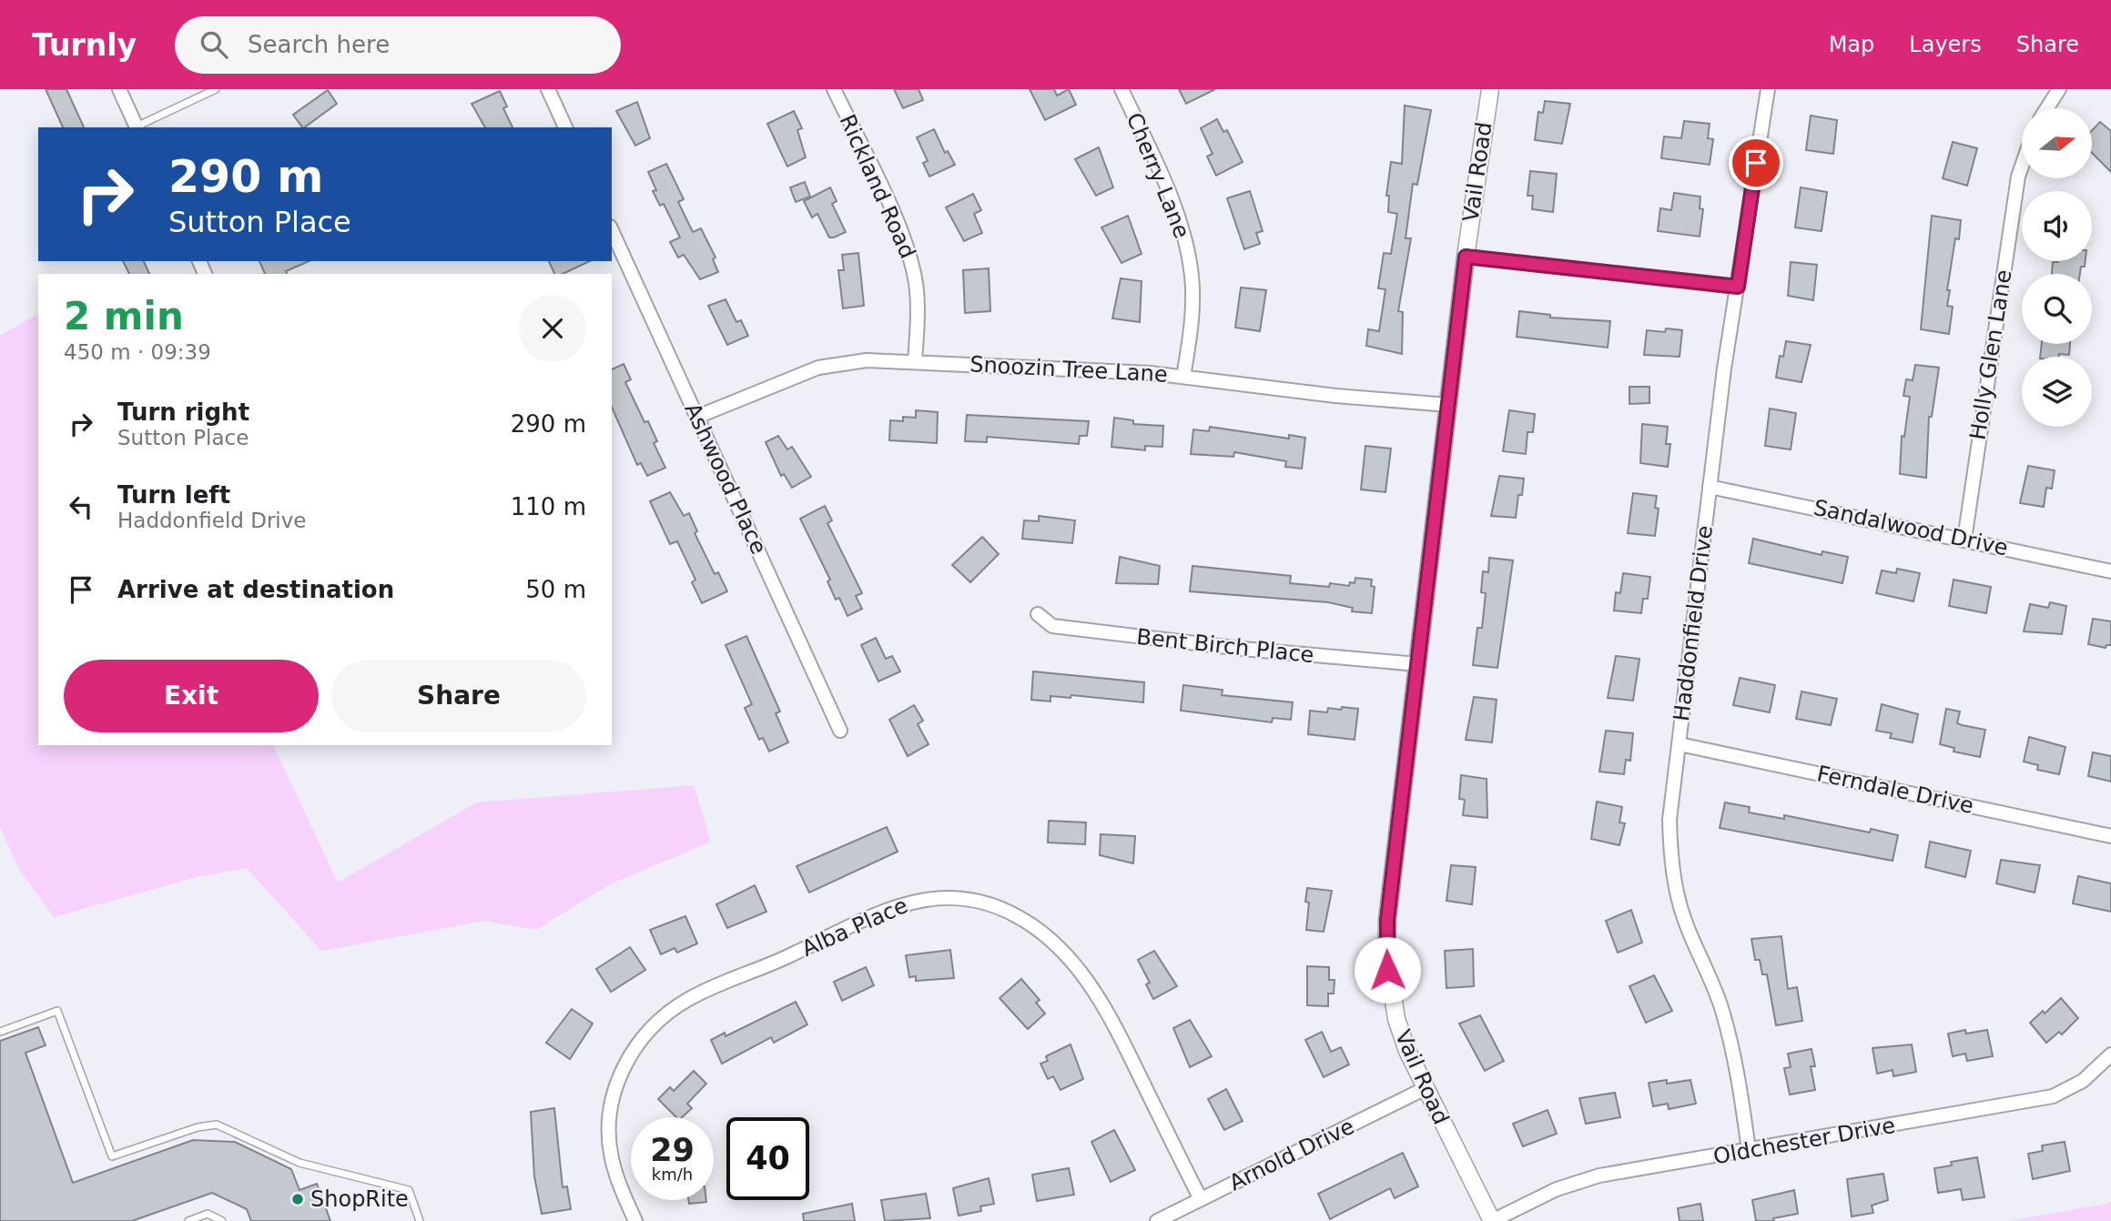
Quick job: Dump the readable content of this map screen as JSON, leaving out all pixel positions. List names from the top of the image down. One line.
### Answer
{"streets":{"street":["Vail Road","Cherry Lane","Rickland Road","Holly Glen Lane","Snoozin Tree Lane","Ashwood Place","Sandalwood Drive","Haddonfield Drive","Bent Birch Place","Ferndale Drive","Alba Place","Oldchester Drive","Arnold Drive"]},"crossings":[["Vail Road","Snoozin Tree Lane"],["Vail Road","Bent Birch Place"],["Vail Road","Oldchester Drive"],["Vail Road","Arnold Drive"],["Cherry Lane","Snoozin Tree Lane"],["Rickland Road","Snoozin Tree Lane"],["Holly Glen Lane","Sandalwood Drive"],["Snoozin Tree Lane","Ashwood Place"],["Sandalwood Drive","Haddonfield Drive"],["Haddonfield Drive","Ferndale Drive"],["Haddonfield Drive","Oldchester Drive"],["Alba Place","Arnold Drive"]],"places":["ShopRite"],"north":"right","page":{"header":"Turnly","search":"Search here","nav":["Map","Layers","Share"],"turn":["290 m","Sutton Place"],"heading":["2 min","450 m · 09:39"],"list":[{"name":"Turn right","note":"Sutton Place","value":"290 m"},{"name":"Turn left","note":"Haddonfield Drive","value":"110 m"},{"name":"Arrive at destination","value":"50 m"}],"buttons":["Exit","Share"],"speed":"29 km/h","limit":"40"}}
